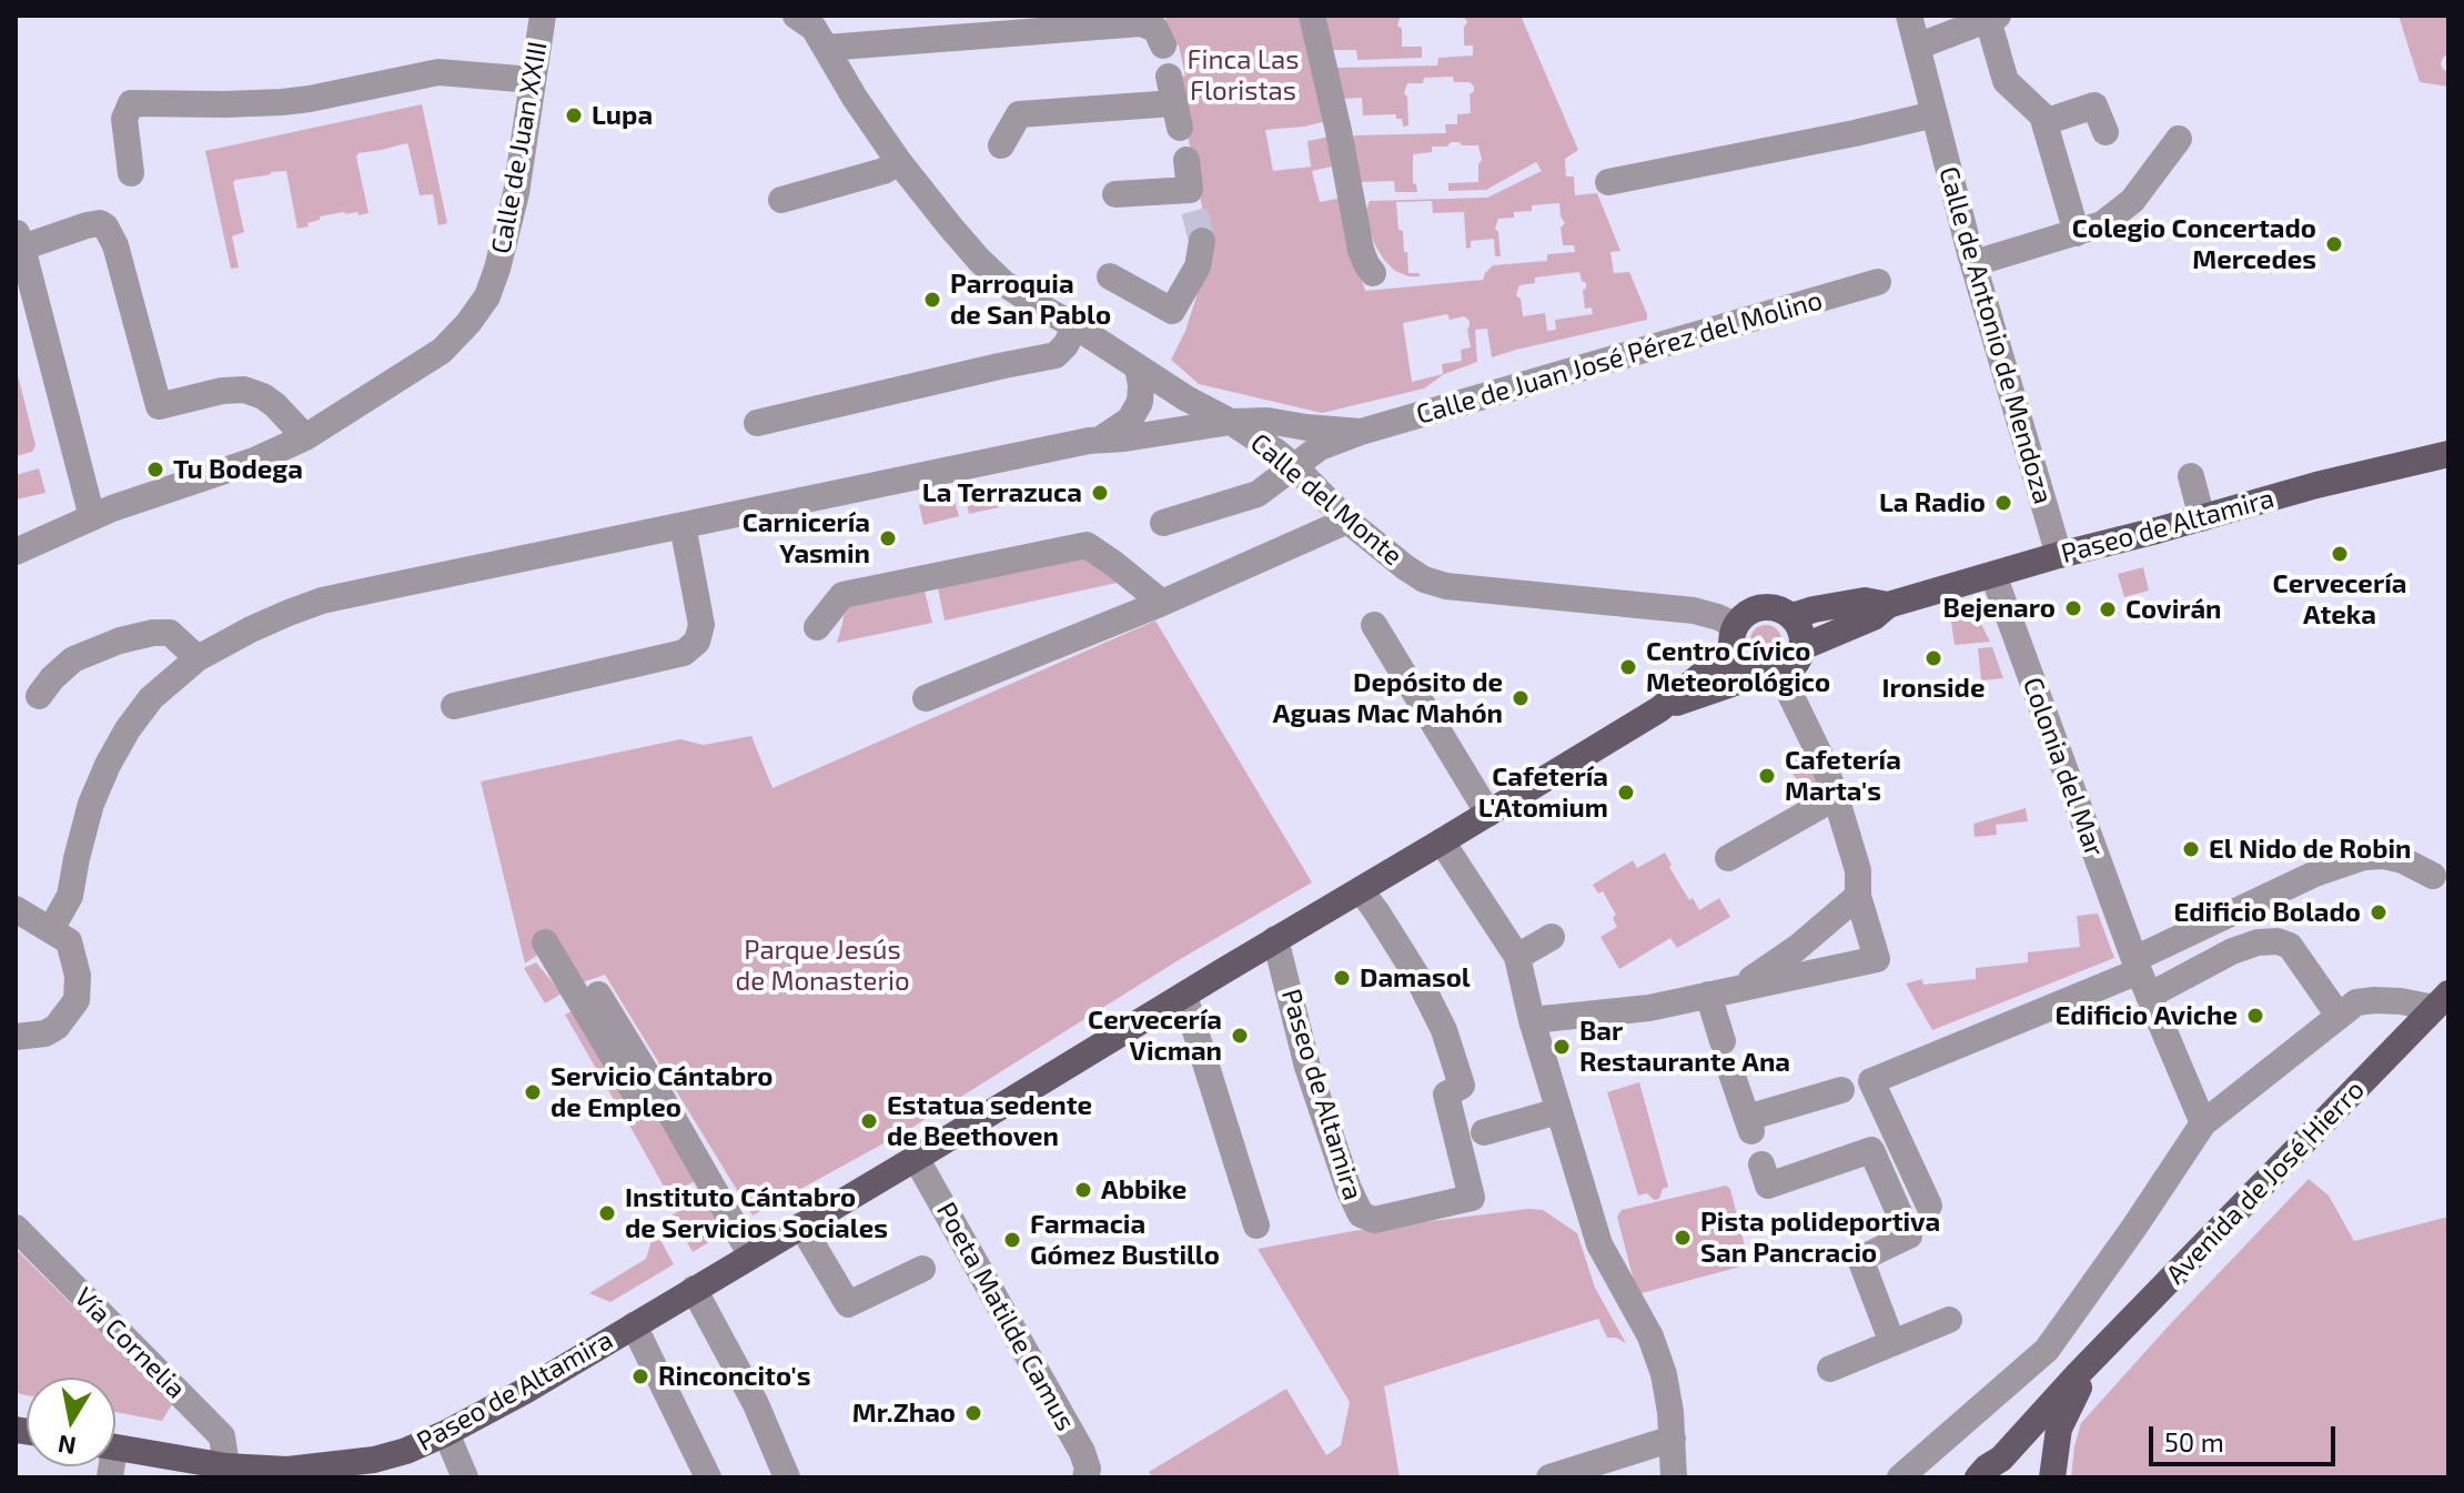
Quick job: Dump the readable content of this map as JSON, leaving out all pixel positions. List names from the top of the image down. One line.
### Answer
{"streets":{"main road":["Paseo de Altamira","Avenida de José Hierro"],"street":["Calle de Juan XXIII","Calle de Antonio de Mendoza","Calle de Juan José Pérez del Molino","Calle del Monte","Colonia del Mar","Poeta Matilde Camus","Vía Cornelia"]},"crossings":[["Calle de Antonio de Mendoza","Paseo de Altamira"],["Calle de Juan José Pérez del Molino","Calle del Monte"],["Calle del Monte","Paseo de Altamira"],["Paseo de Altamira","Colonia del Mar"],["Paseo de Altamira","Poeta Matilde Camus"],["Paseo de Altamira","Vía Cornelia"]],"parks":["Finca Las Floristas","Parque Jesús de Monasterio"],"places":["Lupa","Colegio Concertado Mercedes","Parroquia de San Pablo","Tu Bodega","La Terrazuca","La Radio","Carnicería Yasmin","Cervecería Ateka","Bejenaro","Covirán","Ironside","Centro Cívico Meteorológico","Depósito de Aguas Mac Mahón","Cafetería Marta's","Cafetería L'Atomium","El Nido de Robin","Edificio Bolado","Damasol","Edificio Aviche","Cervecería Vicman","Bar Restaurante Ana","Servicio Cántabro de Empleo","Estatua sedente de Beethoven","Abbike","Instituto Cántabro de Servicios Sociales","Pista polideportiva San Pancracio","Farmacia Gómez Bustillo","Rinconcito's","Mr.Zhao"],"scale_bar":"50 m","north":"bottom"}
